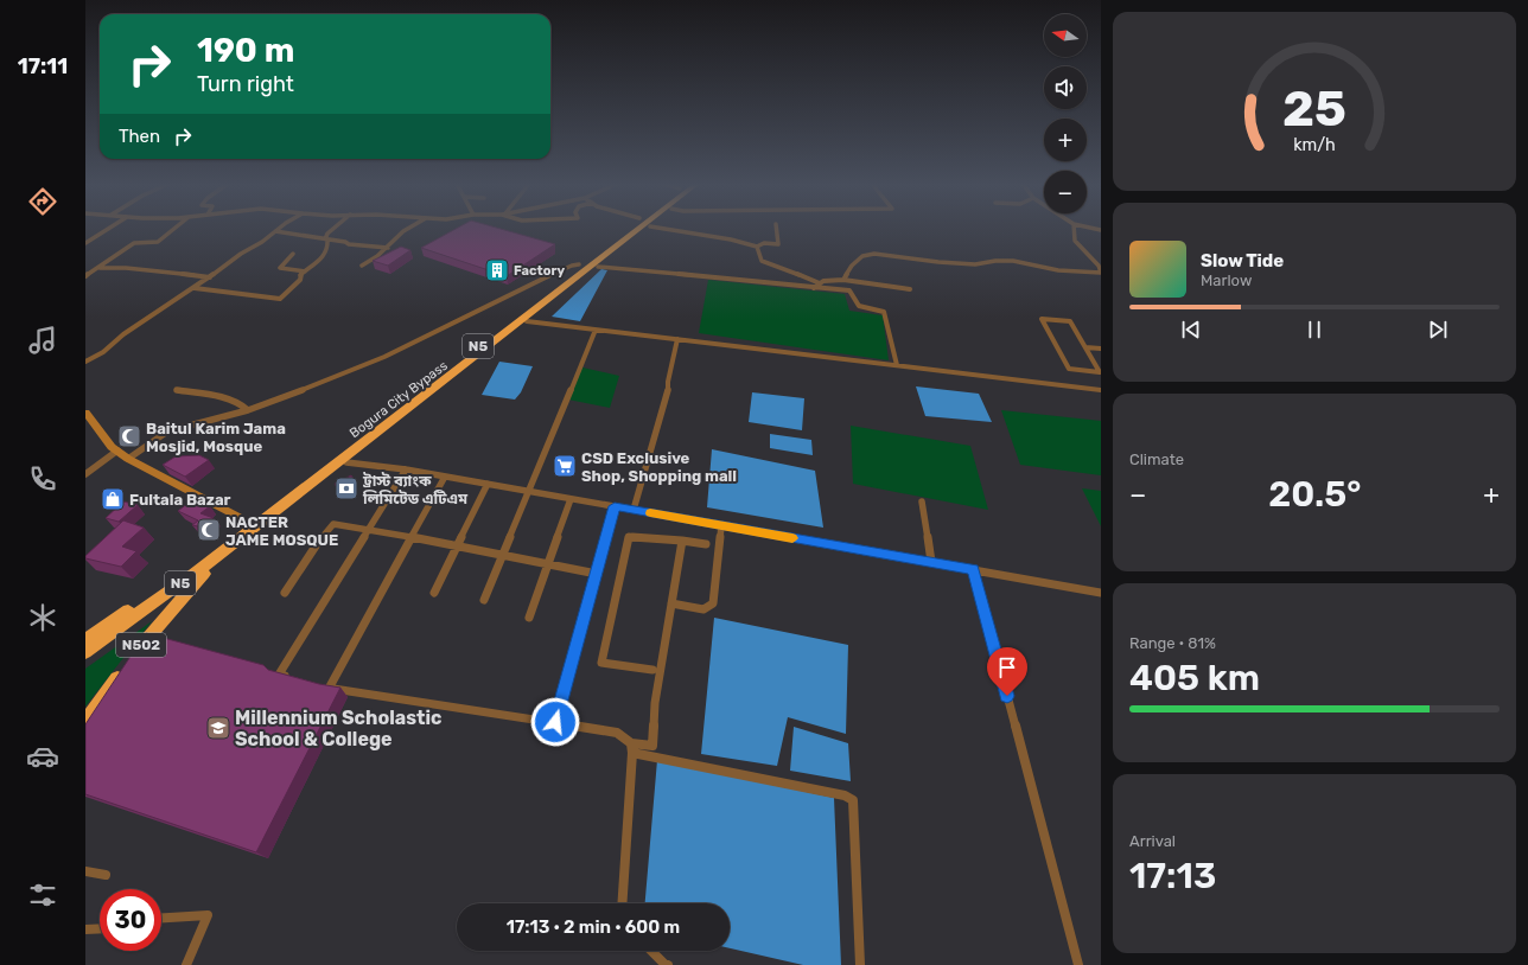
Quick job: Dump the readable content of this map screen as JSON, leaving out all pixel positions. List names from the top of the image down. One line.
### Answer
{"streets":{"highway":["N5","Bogura City Bypass","N502"]},"crossings":[["N5","Bogura City Bypass"]],"places":{"building":["Factory"],"mosque":["Baitul Karim Jama Mosjid, Mosque","NACTER JAME MOSQUE"],"supermarket":["CSD Exclusive Shop, Shopping mall"],"bank":["ট্রাস্ট ব্যাংক লিমিটেড এটিএম"],"shop":["Fultala Bazar"],"school or university":["Millennium Scholastic School & College"]},"north":"left","page":{"tabs":"17:11","map_buttons":["+","−"],"turn":["190 m","Turn right"],"then":"Then","song":["Slow Tide","Marlow"],"tile":["Climate",["Range · 81%","405 km"],["Arrival","17:13"]],"heat":["−","20.5°","+"],"limit":"30","trip":"17:13 · 2 min · 600 m","gauge":["25","km/h"]}}
